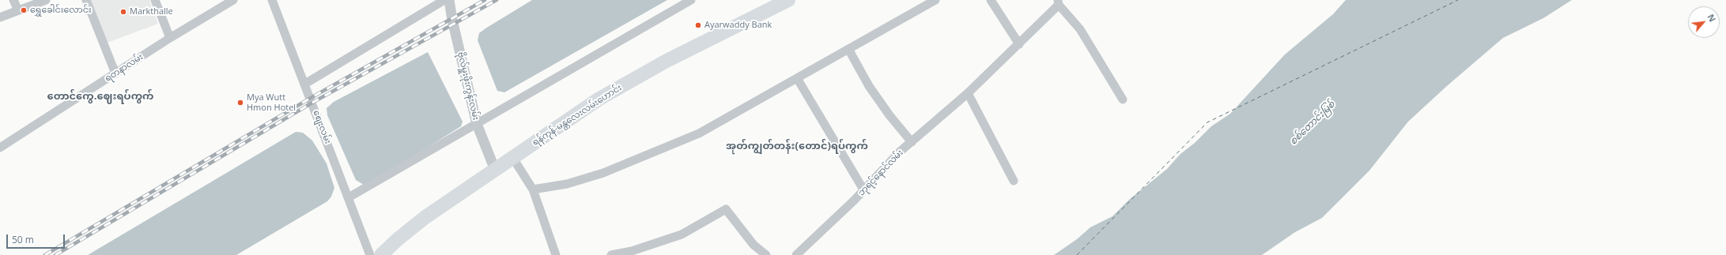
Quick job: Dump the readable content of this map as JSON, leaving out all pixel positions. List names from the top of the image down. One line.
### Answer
{"streets":{"highway":["ရန်ကုန်-မန္တလေးလမ်းဟောင်း"],"street":["ရတနာလမ်း","ဗိုလ်မှူးဖိုးကွန်းလမ်း","စျေးလမ်း","ဘုရင့်နောင်လမ်း"]},"crossings":[["ဗိုလ်မှူးဖိုးကွန်းလမ်း","ရန်ကုန်-မန္တလေးလမ်းဟောင်း"]],"districts":["တောင်ကွေ.ဈေးရပ်ကွက်","အုတ်ကျွတ်တန်း(တောင်)ရပ်ကွက်"],"water":["စစ်တောင်းမြစ်"],"places":["ရွှေခေါင်းလောင်း","Markthalle","Ayarwaddy Bank","Mya Wutt Hmon Hotel"],"scale_bar":"50 m","north":"top right"}
